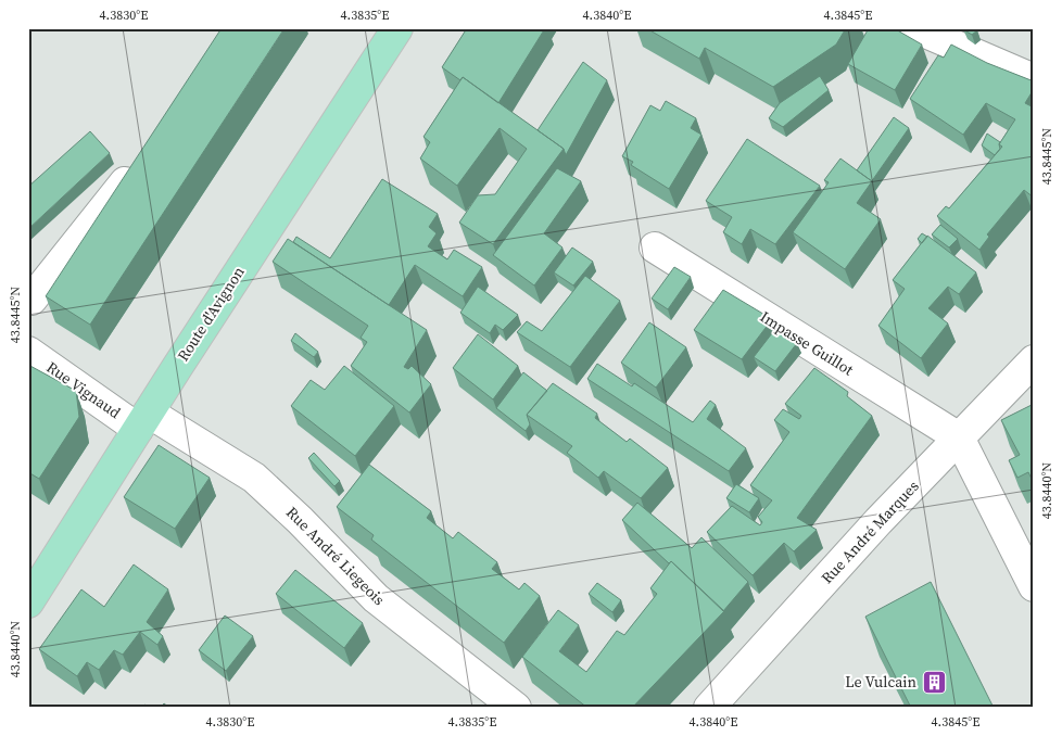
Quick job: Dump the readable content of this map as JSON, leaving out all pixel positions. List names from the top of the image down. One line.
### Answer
{"streets":{"main road":["Route d'Avignon"],"street":["Impasse Guillot","Rue Vignaud","Rue André Marques","Rue André Liegeois"]},"crossings":[["Route d'Avignon","Rue Vignaud"],["Route d'Avignon","Rue André Liegeois"],["Impasse Guillot","Rue André Marques"],["Rue Vignaud","Rue André Liegeois"]],"places":{"building":["Le Vulcain"]},"coordinates":["4.3830°E","4.3835°E","4.3840°E","4.3845°E","43.8445°N","43.8440°N"]}
